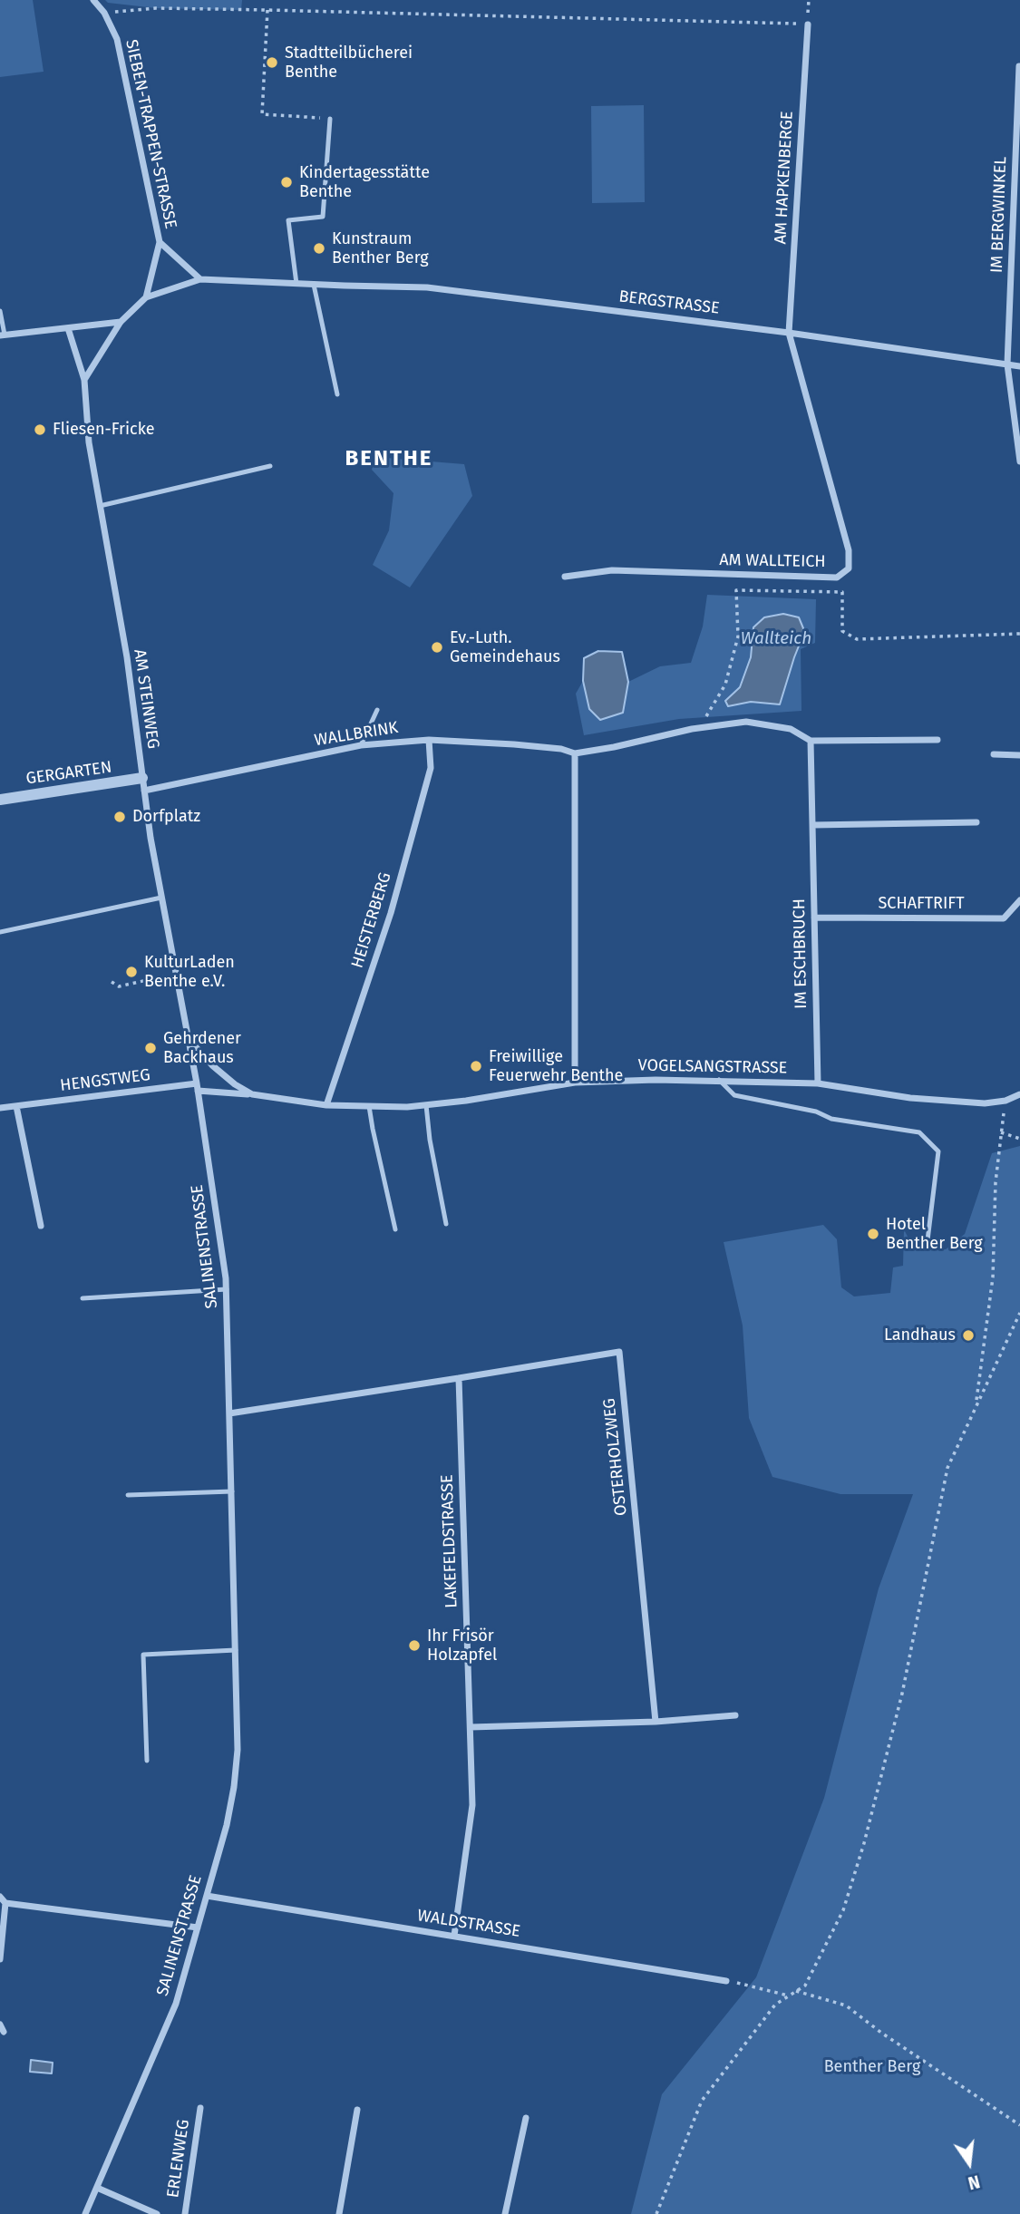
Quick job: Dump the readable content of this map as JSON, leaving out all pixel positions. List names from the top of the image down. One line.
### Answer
{"streets":{"street":["SIEBEN-TRAPPEN-STRASSE","AM HAPKENBERGE","IM BERGWINKEL","BERGSTRASSE","AM WALLTEICH","AM STEINWEG","WALLBRINK","GERGARTEN","SCHAFTRIFT","HEISTERBERG","IM ESCHBRUCH","VOGELSANGSTRASSE","HENGSTWEG","SALINENSTRASSE","OSTERHOLZWEG","LAKEFELDSTRASSE","WALDSTRASSE","ERLENWEG"]},"crossings":[["AM HAPKENBERGE","BERGSTRASSE"],["AM HAPKENBERGE","AM WALLTEICH"],["IM BERGWINKEL","BERGSTRASSE"],["BERGSTRASSE","AM WALLTEICH"],["AM STEINWEG","WALLBRINK"],["AM STEINWEG","GERGARTEN"],["AM STEINWEG","VOGELSANGSTRASSE"],["AM STEINWEG","SALINENSTRASSE"],["WALLBRINK","HEISTERBERG"],["WALLBRINK","IM ESCHBRUCH"],["SCHAFTRIFT","IM ESCHBRUCH"],["HEISTERBERG","VOGELSANGSTRASSE"],["IM ESCHBRUCH","VOGELSANGSTRASSE"],["VOGELSANGSTRASSE","HENGSTWEG"],["VOGELSANGSTRASSE","SALINENSTRASSE"],["HENGSTWEG","SALINENSTRASSE"],["SALINENSTRASSE","WALDSTRASSE"],["OSTERHOLZWEG","LAKEFELDSTRASSE"],["LAKEFELDSTRASSE","WALDSTRASSE"]],"districts":["BENTHE"],"water":["Wallteich"],"parks":["Benther Berg"],"places":["Stadtteilbücherei Benthe","Kindertagesstätte Benthe","Kunstraum Benther Berg","Fliesen-Fricke","Ev.-Luth. Gemeindehaus","Dorfplatz","KulturLaden Benthe e.V.","Gehrdener Backhaus","Freiwillige Feuerwehr Benthe","Hotel Benther Berg","Landhaus","Ihr Frisör Holzapfel"],"north":"bottom"}
